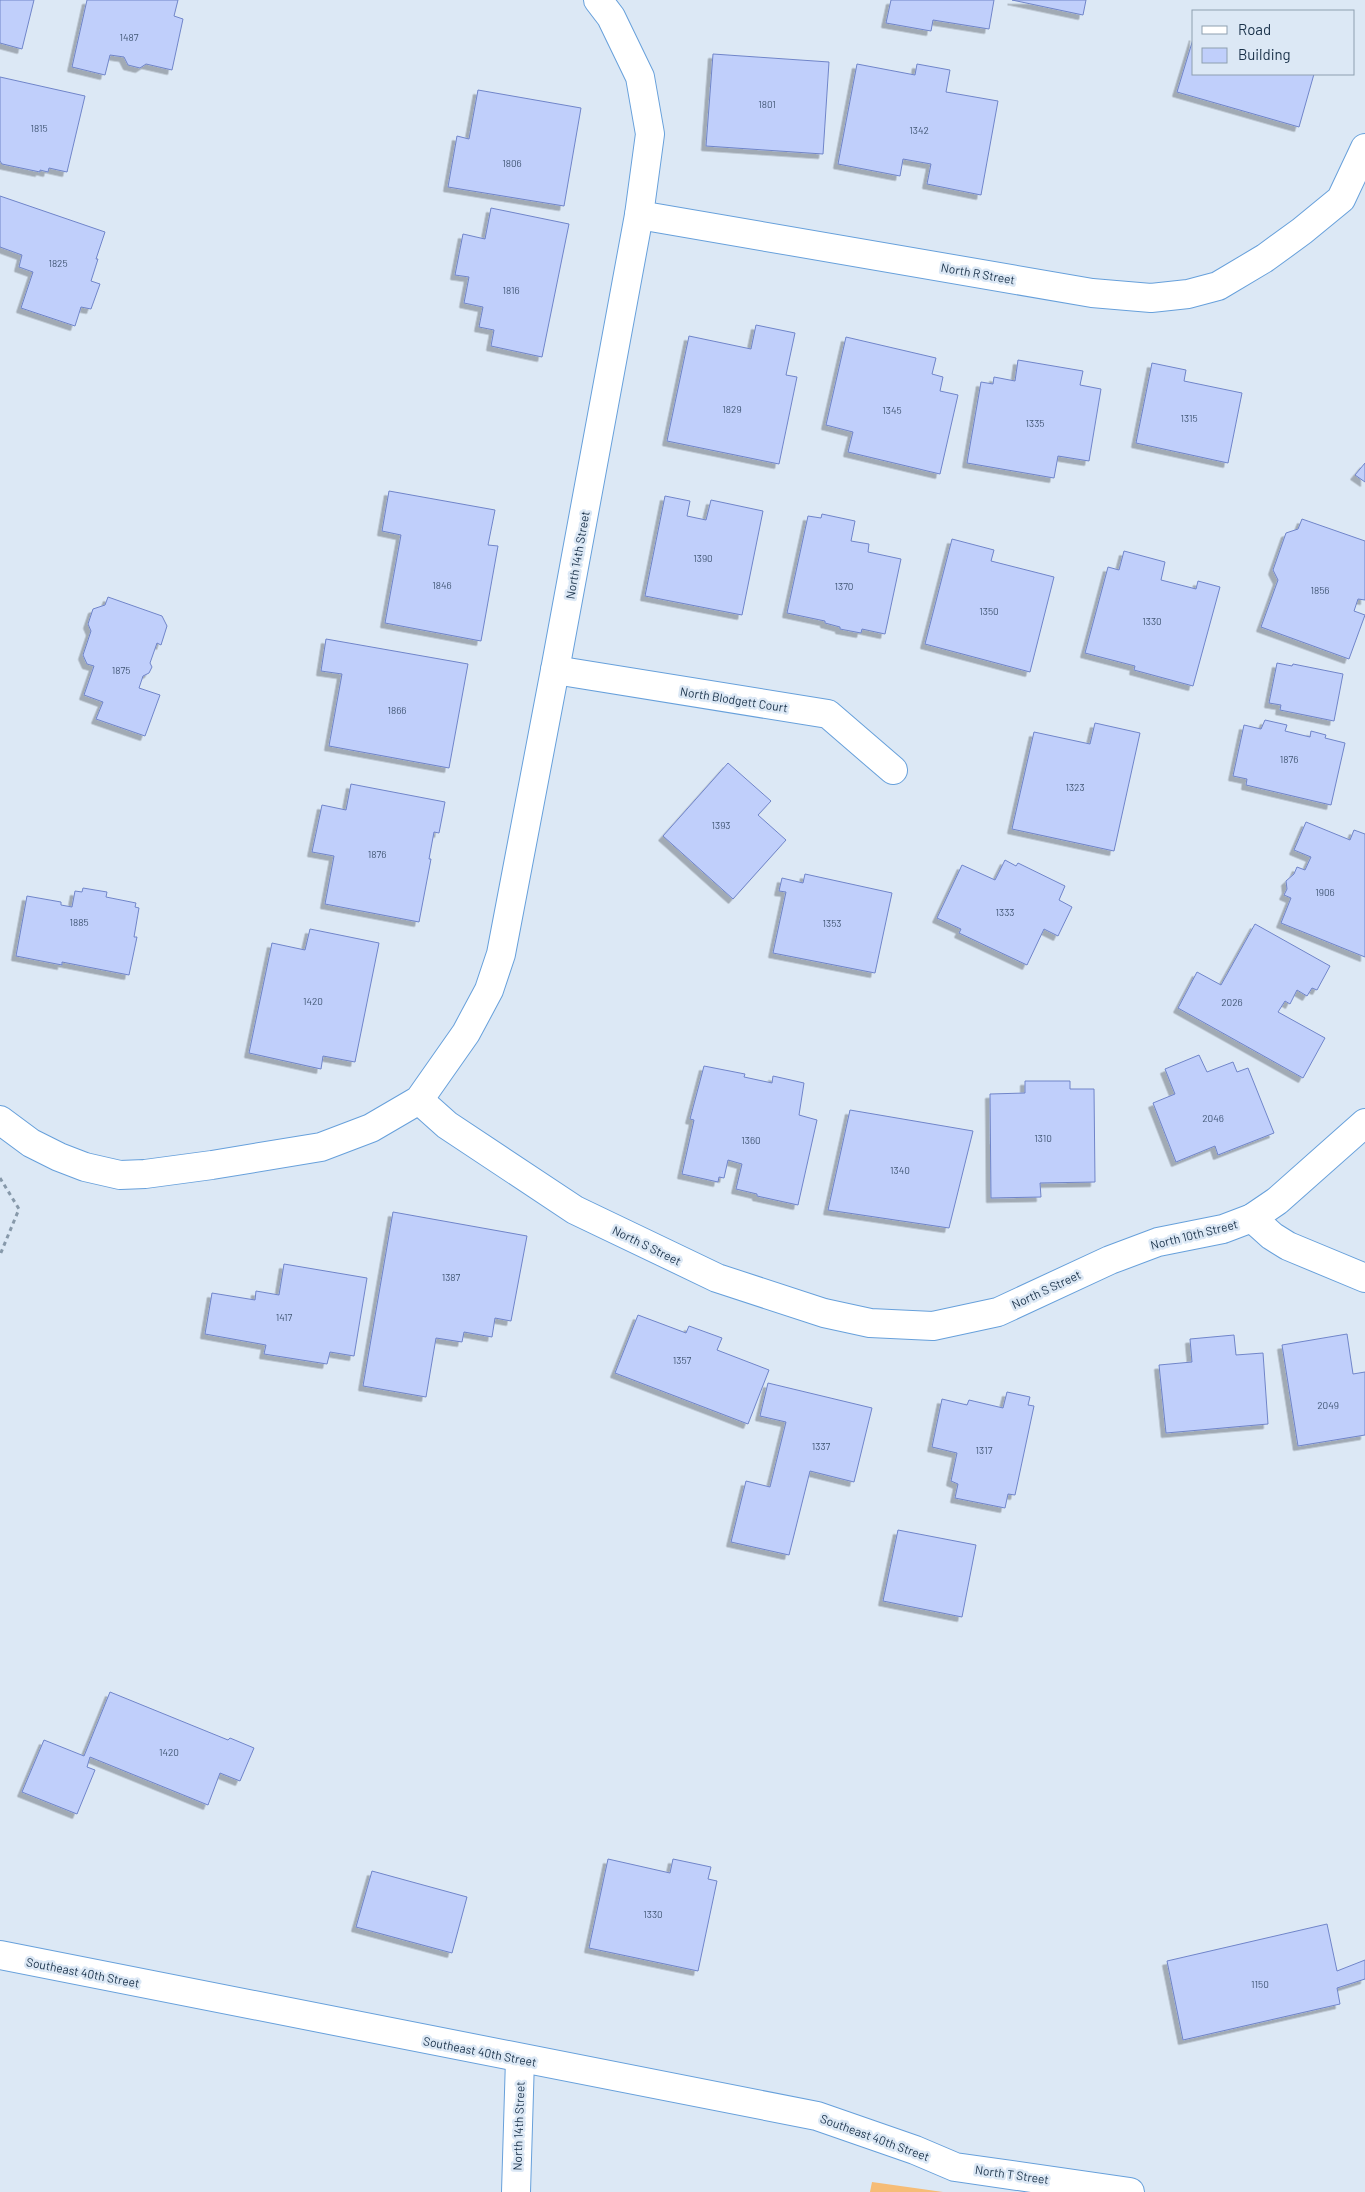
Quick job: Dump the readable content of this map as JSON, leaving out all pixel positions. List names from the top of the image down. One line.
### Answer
{"streets":{"street":["North R Street","North 14th Street","North Blodgett Court","North 10th Street","North S Street","Southeast 40th Street","North T Street"]},"crossings":[["North R Street","North 14th Street"],["North 14th Street","North Blodgett Court"],["North 14th Street","North S Street"],["North 14th Street","Southeast 40th Street"],["North 10th Street","North S Street"],["Southeast 40th Street","North T Street"]],"house_numbers":["1487","1801","1815","1342","1806","1825","1816","1829","1345","1315","1335","1390","1846","1370","1856","1350","1330","1875","1866","1876","1323","1393","1876","1906","1333","1885","1353","1420","2026","2046","1310","1360","1340","1387","1417","1357","2049","1337","1317","1420","1330","1150"],"legend":["Road","Building"]}
